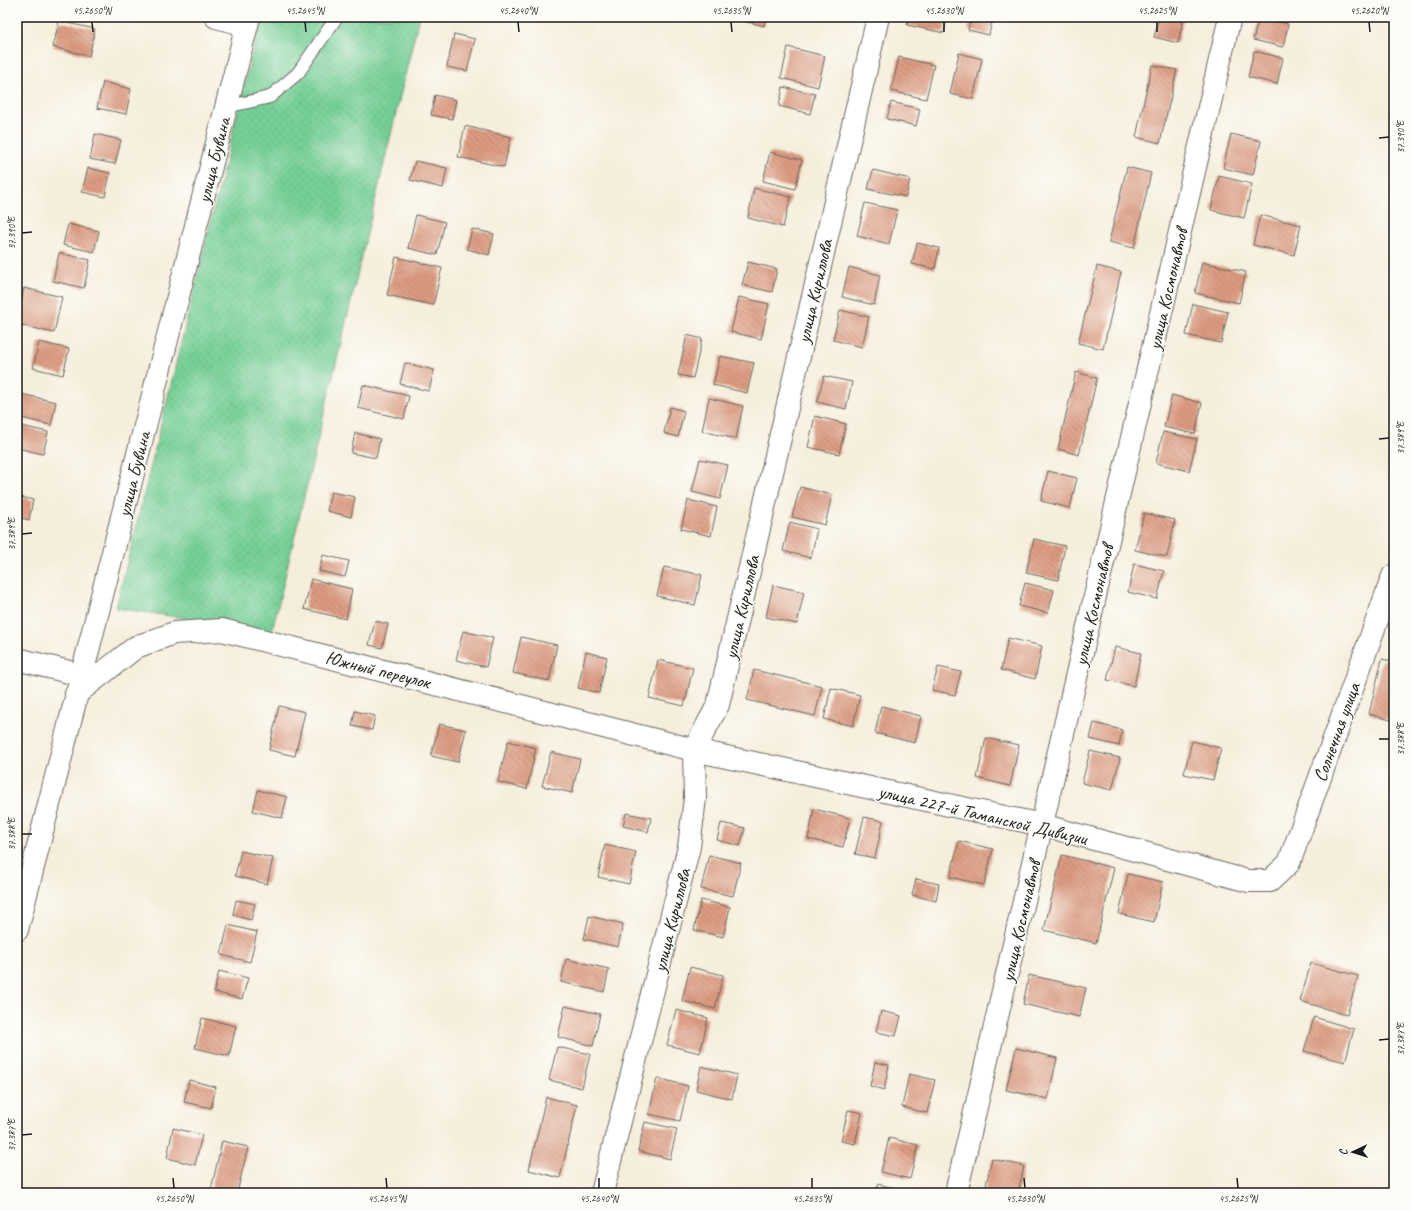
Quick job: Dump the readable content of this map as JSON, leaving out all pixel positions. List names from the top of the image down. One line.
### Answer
{"streets":{"street":["улица Бувина","улица Космонавтов","улица Кириллова","Южный переулок","Солнечная улица","улица 227-й Таманской Дивизии"]},"crossings":[["улица Бувина","Южный переулок"],["улица Космонавтов","улица 227-й Таманской Дивизии"],["улица Кириллова","Южный переулок"],["улица Кириллова","улица 227-й Таманской Дивизии"],["Южный переулок","улица 227-й Таманской Дивизии"],["Солнечная улица","улица 227-й Таманской Дивизии"]],"north":"left","coordinates":["45.2650°N","45.2645°N","45.2640°N","45.2635°N","45.2630°N","45.2625°N","45.2620°N","37.390°E","37.389°E","37.388°E","37.387°E"]}
